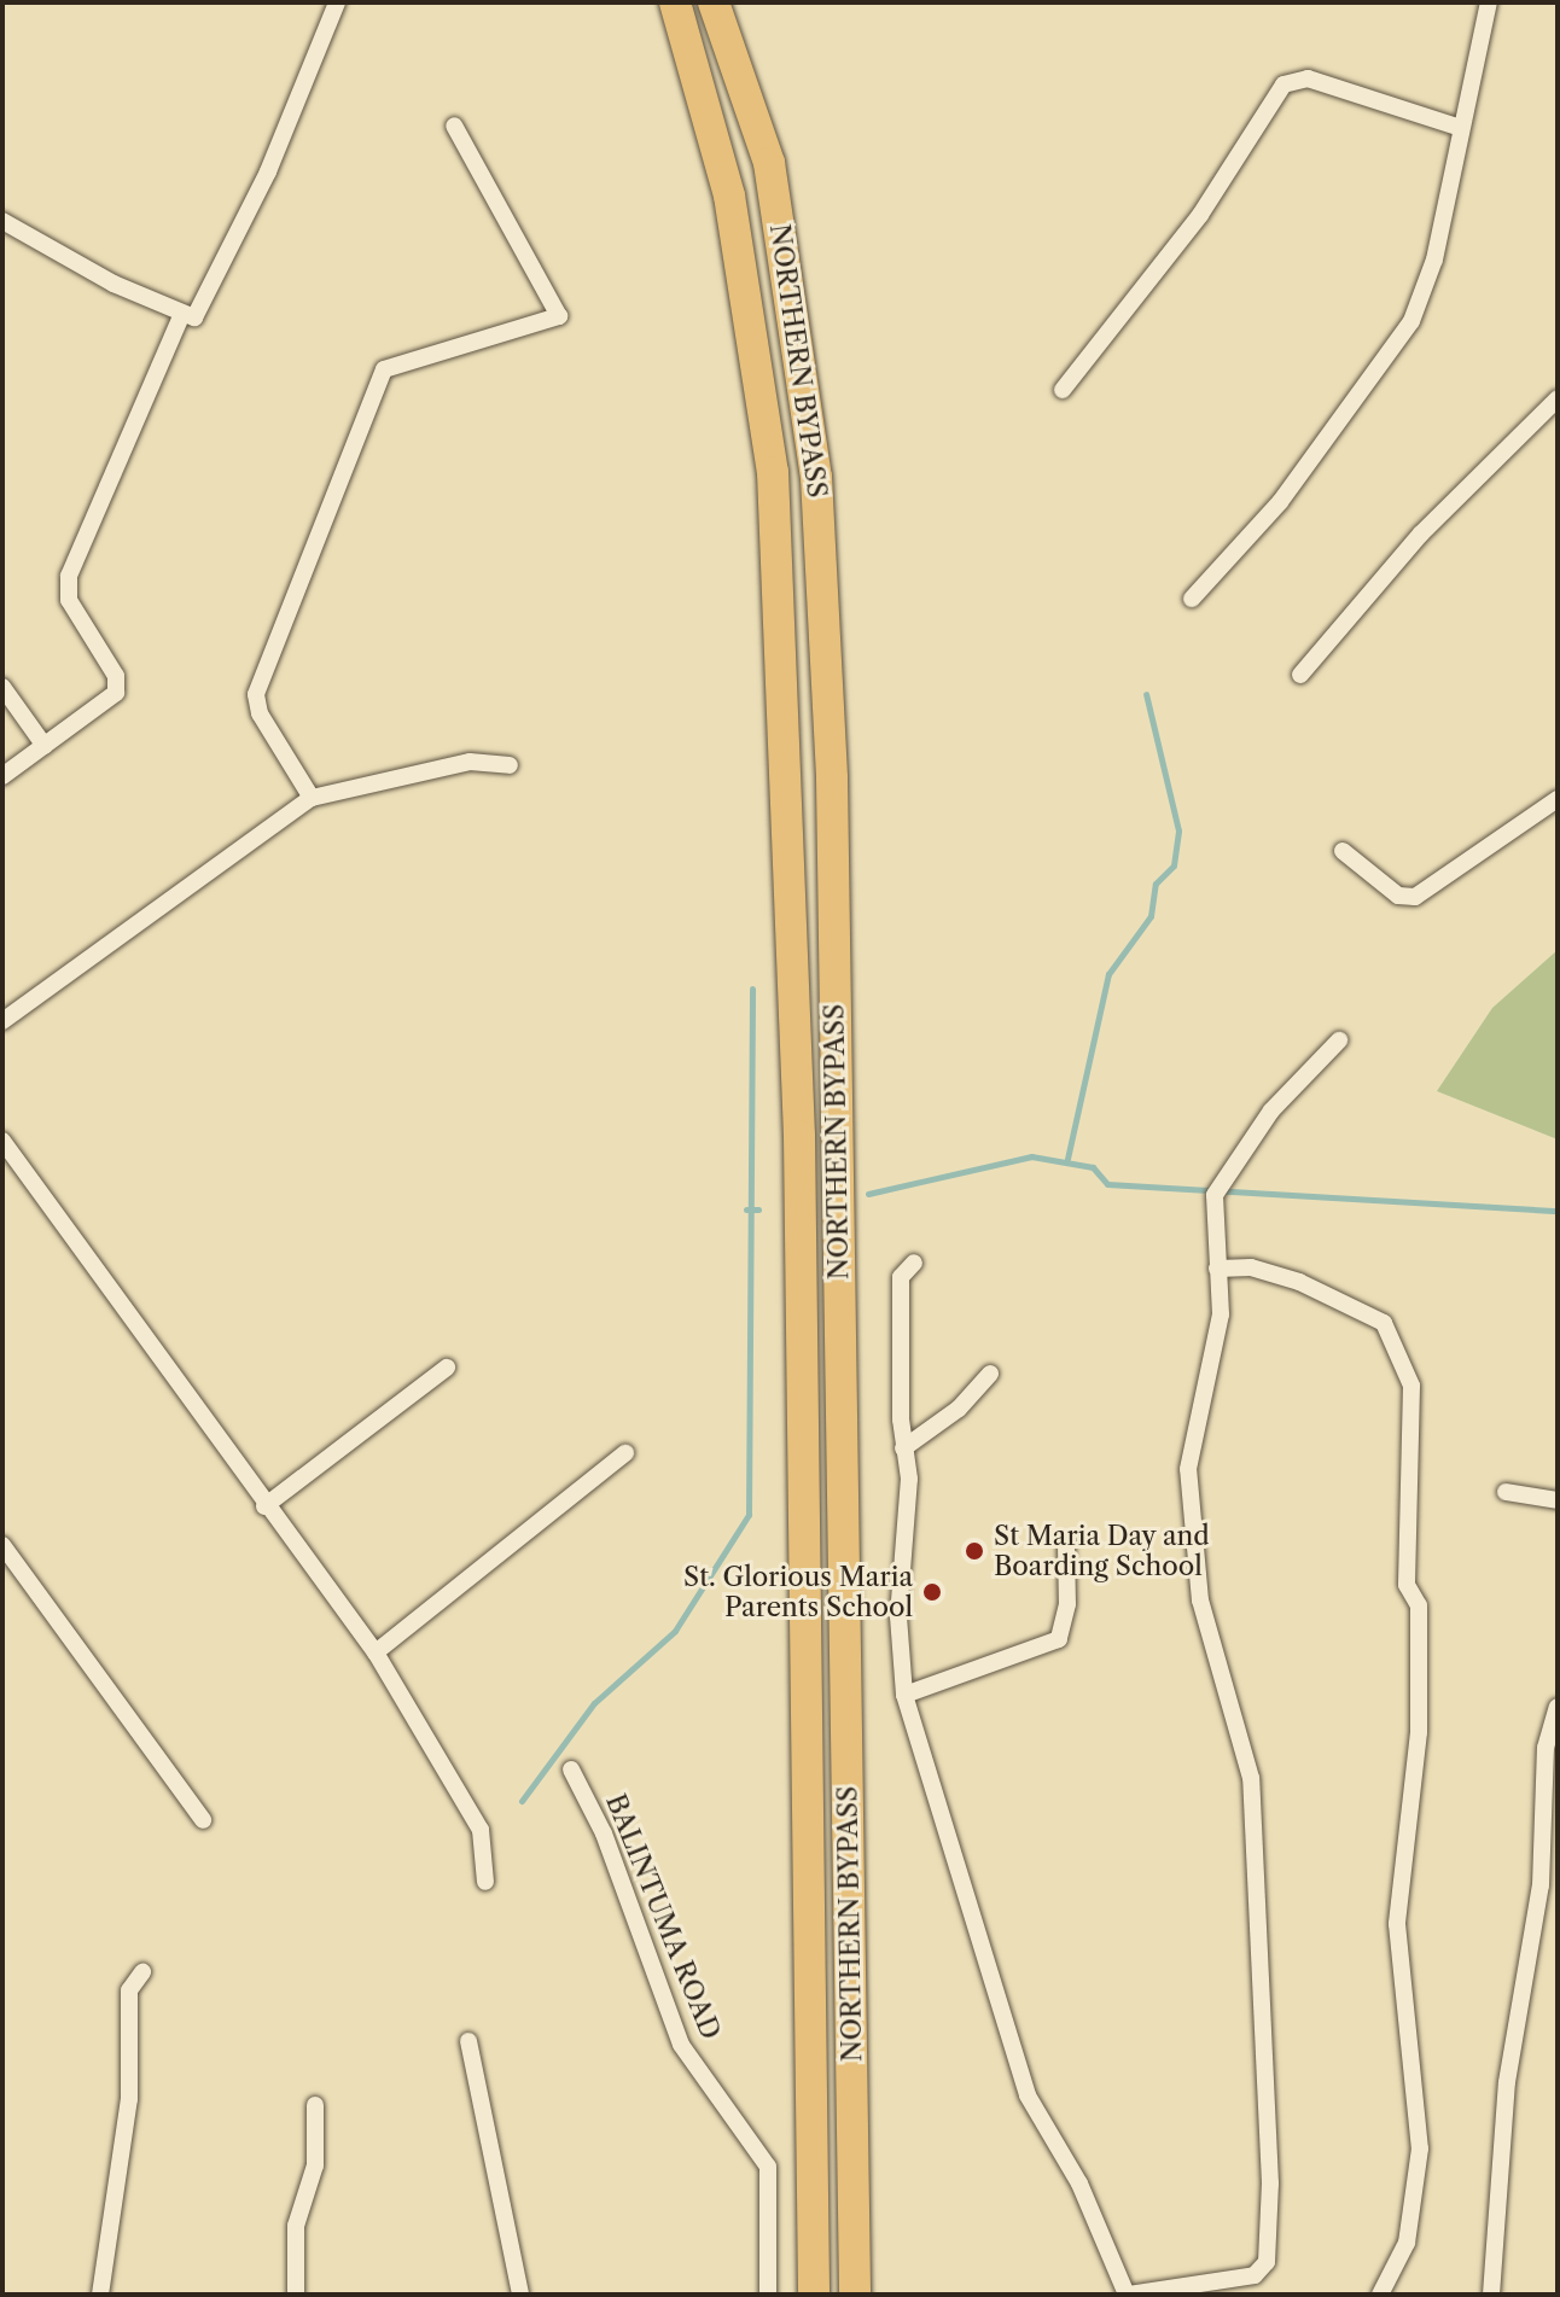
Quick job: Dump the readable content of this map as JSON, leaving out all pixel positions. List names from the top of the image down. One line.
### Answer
{"streets":{"highway":["NORTHERN BYPASS"],"street":["BALINTUMA ROAD"]},"places":["St Maria Day and Boarding School","St. Glorious Maria Parents School"]}
